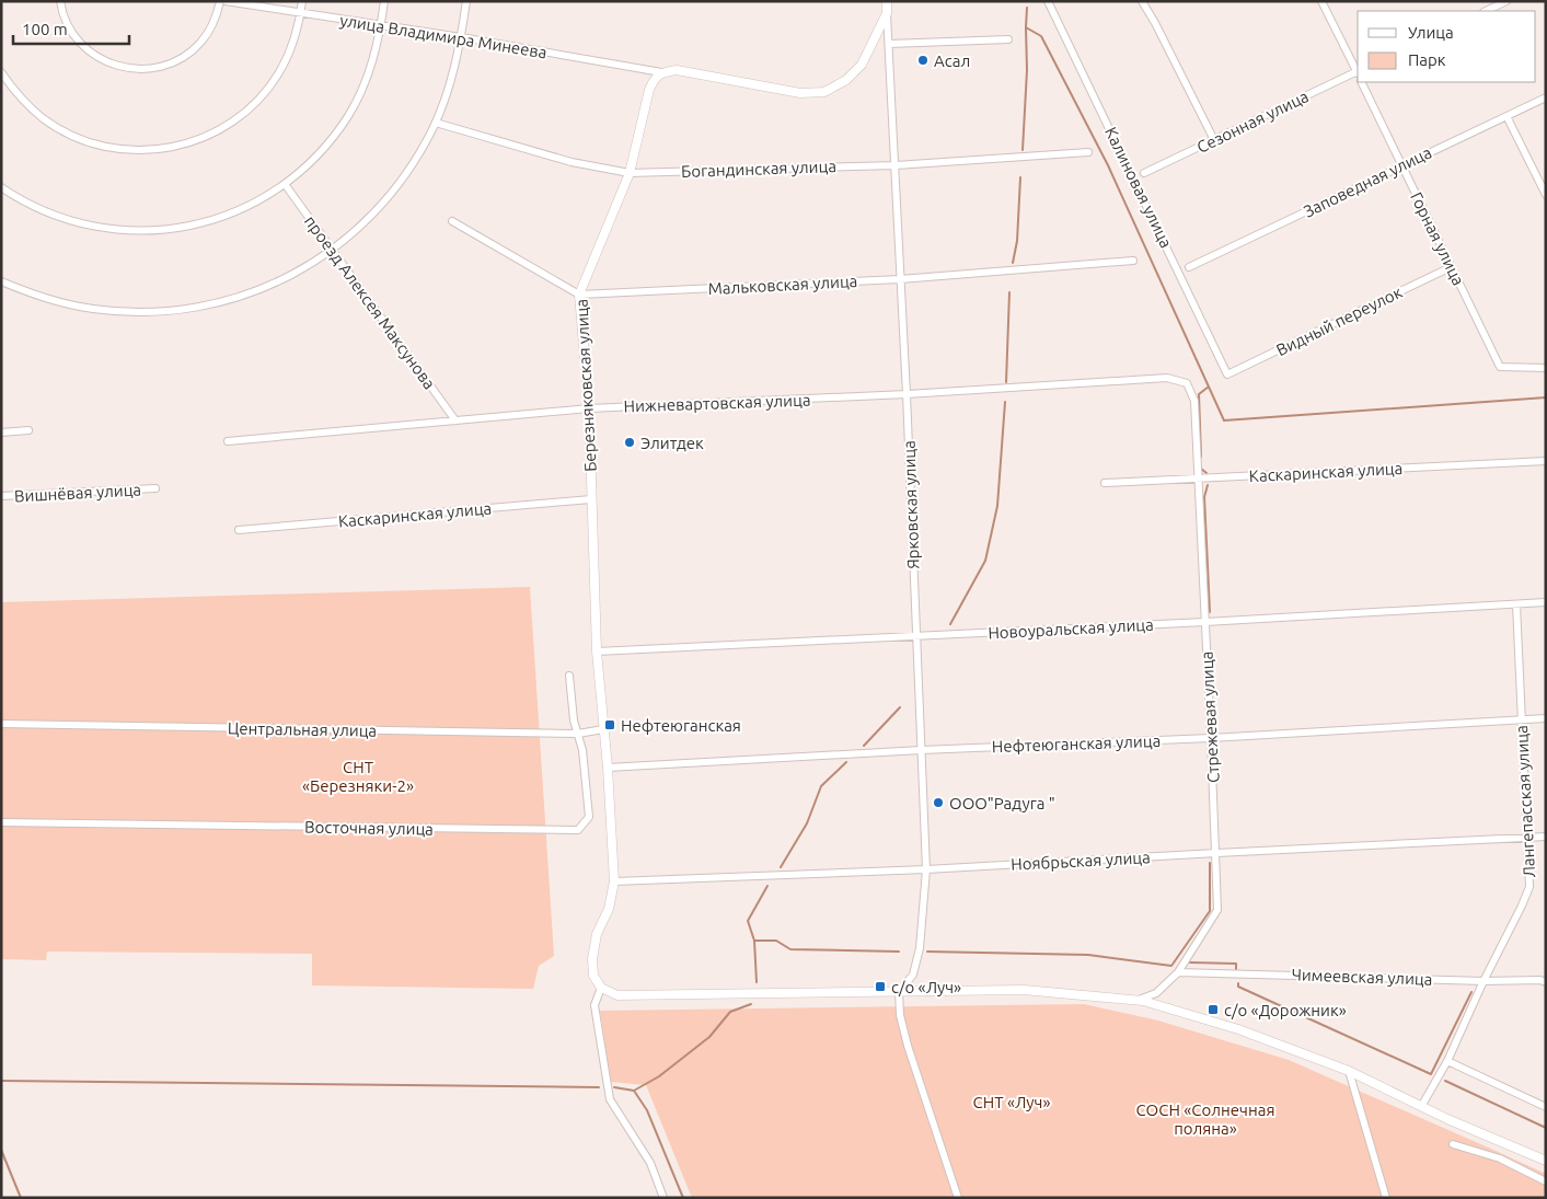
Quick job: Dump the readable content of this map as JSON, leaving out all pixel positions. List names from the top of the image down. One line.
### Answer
{"streets":{"street":["улица Владимира Минеева","Сезонная улица","Богандинская улица","Заповедная улица","Калиновая улица","Горная улица","Мальковская улица","проезд Алексея Максунова","Видный переулок","Березняковская улица","Нижневартовская улица","Каскаринская улица","Вишнёвая улица","Ярковская улица","Новоуральская улица","Стрежевая улица","Центральная улица","Нефтеюганская улица","Лангепасская улица","Восточная улица","Ноябрьская улица","Чимеевская улица"]},"crossings":[["улица Владимира Минеева","Березняковская улица"],["Богандинская улица","Березняковская улица"],["Богандинская улица","Ярковская улица"],["Заповедная улица","Горная улица"],["Калиновая улица","Видный переулок"],["Горная улица","Видный переулок"],["Мальковская улица","Березняковская улица"],["Мальковская улица","Ярковская улица"],["проезд Алексея Максунова","Нижневартовская улица"],["Березняковская улица","Нижневартовская улица"],["Березняковская улица","Каскаринская улица"],["Березняковская улица","Новоуральская улица"],["Березняковская улица","Центральная улица"],["Березняковская улица","Нефтеюганская улица"],["Березняковская улица","Ноябрьская улица"],["Нижневартовская улица","Ярковская улица"],["Нижневартовская улица","Стрежевая улица"],["Каскаринская улица","Стрежевая улица"],["Ярковская улица","Новоуральская улица"],["Ярковская улица","Нефтеюганская улица"],["Ярковская улица","Ноябрьская улица"],["Новоуральская улица","Стрежевая улица"],["Новоуральская улица","Лангепасская улица"],["Стрежевая улица","Нефтеюганская улица"],["Стрежевая улица","Ноябрьская улица"],["Стрежевая улица","Чимеевская улица"],["Центральная улица","Восточная улица"],["Нефтеюганская улица","Лангепасская улица"],["Лангепасская улица","Ноябрьская улица"],["Лангепасская улица","Чимеевская улица"]],"parks":["СНТ «Березняки-2»","СНТ «Луч»","СОСН «Солнечная поляна»"],"places":{"other":["Асал","Элитдек","ООО\"Радуга \""],"transit":["Нефтеюганская","с/о «Луч»","с/о «Дорожник»"]},"legend":["Улица","Парк"],"scale_bar":"100 m"}
